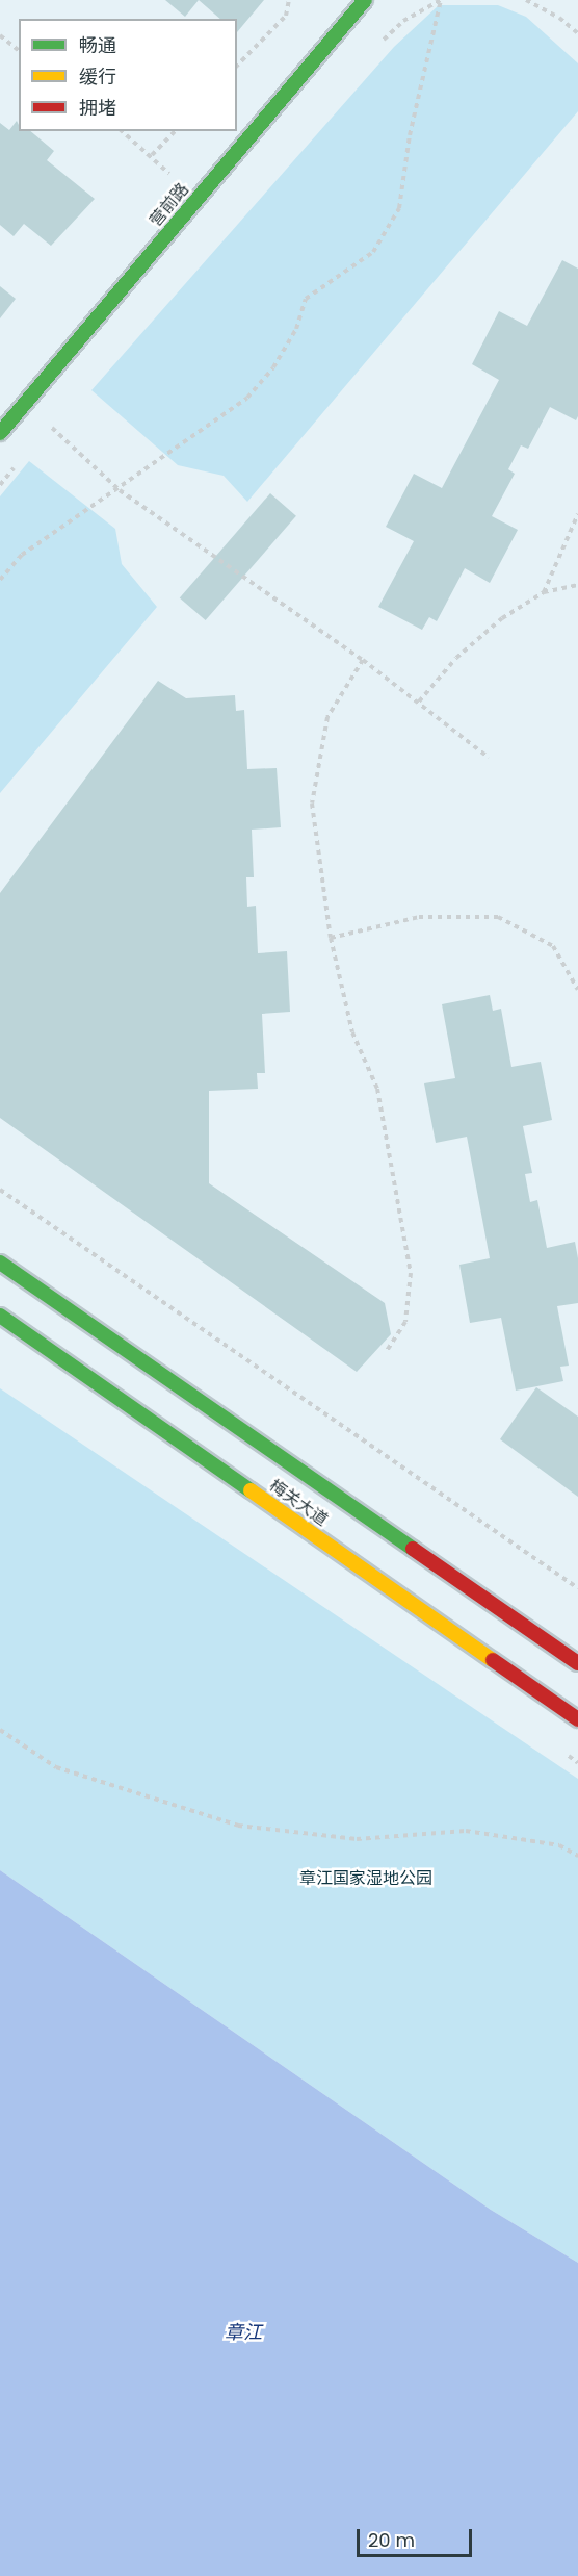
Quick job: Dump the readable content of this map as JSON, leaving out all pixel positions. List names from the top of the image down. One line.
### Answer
{"streets":{"main road":["营前路","梅关大道"]},"water":["章江"],"parks":["章江国家湿地公园"],"legend":["畅通","缓行","拥堵"],"scale_bar":"20 m"}
